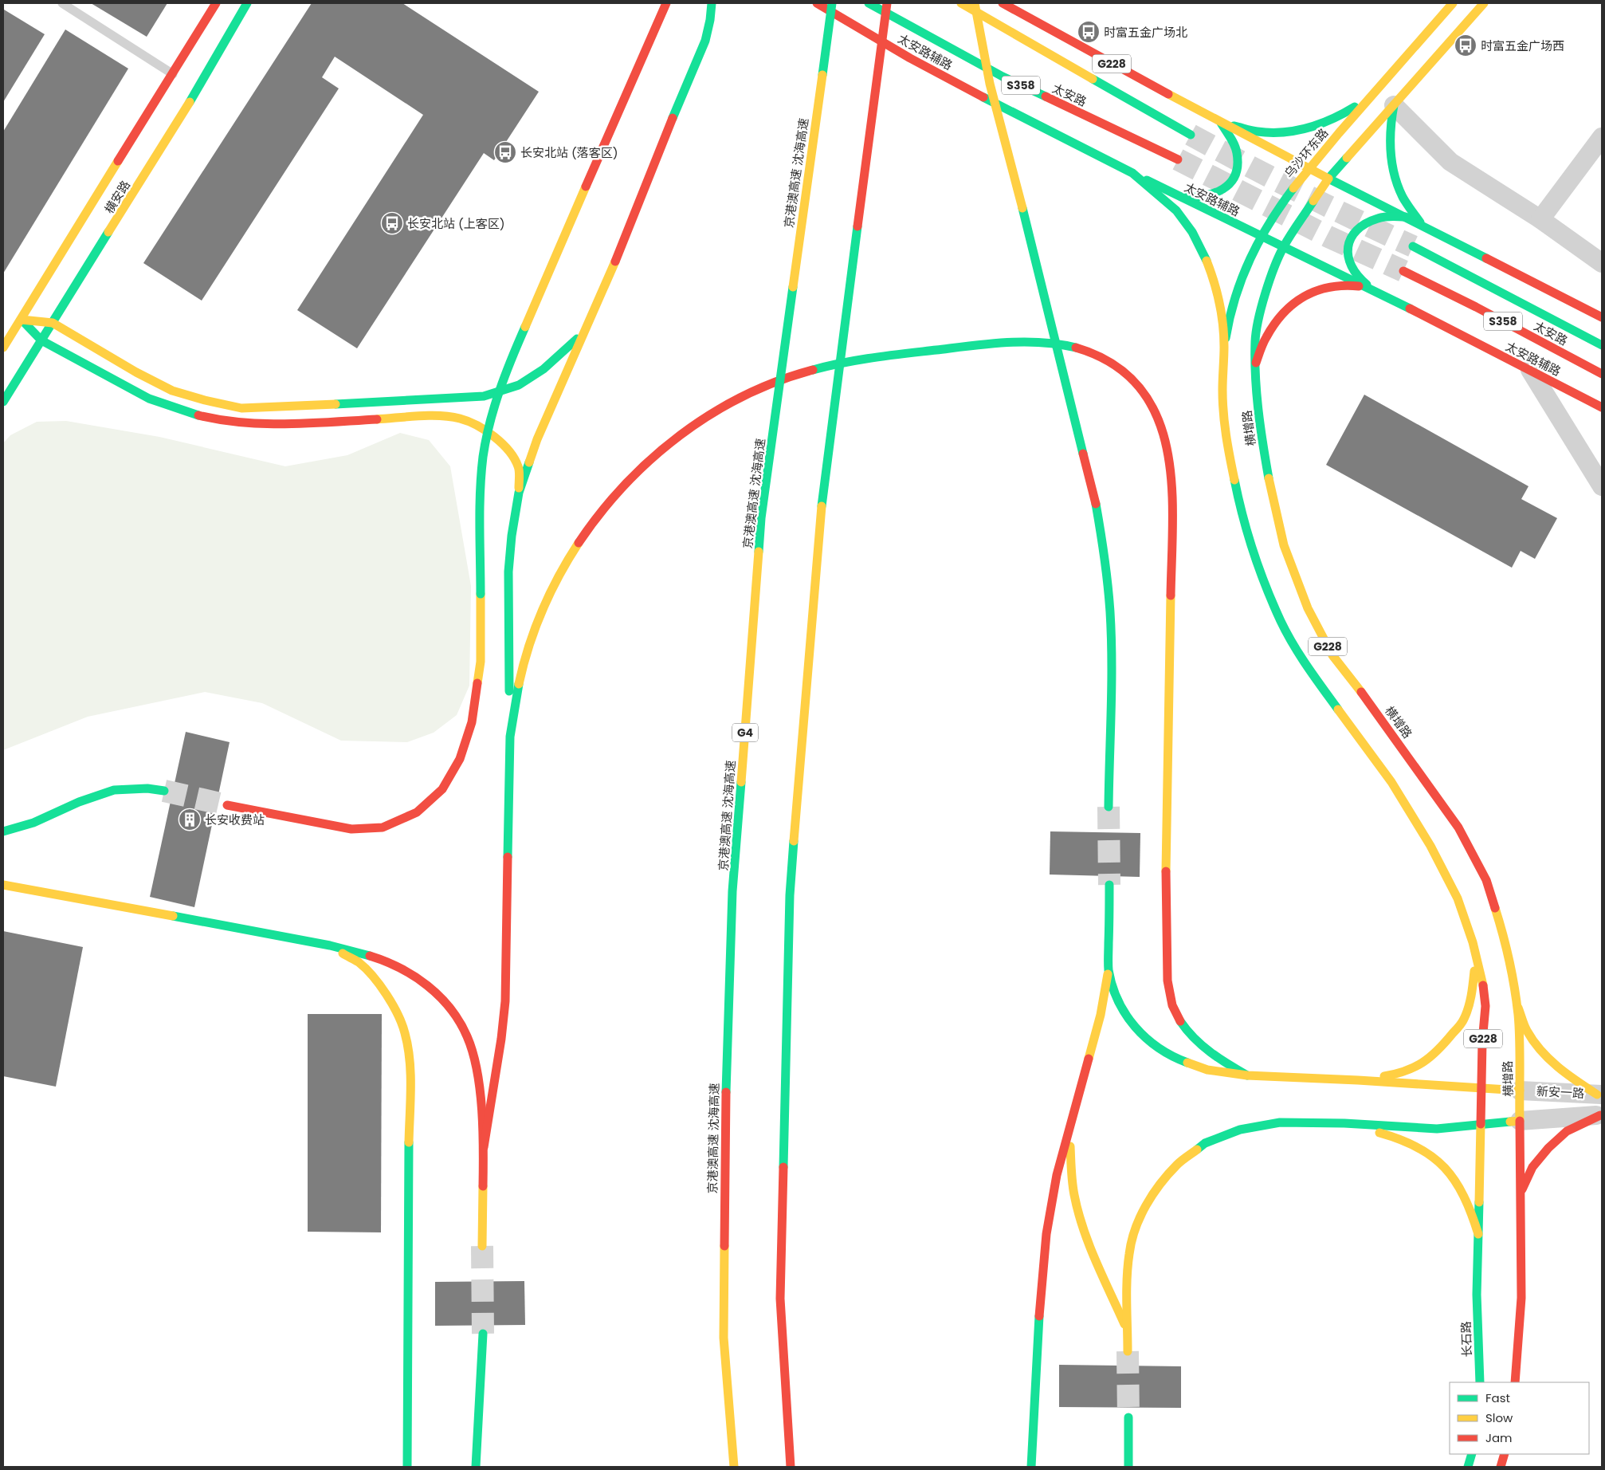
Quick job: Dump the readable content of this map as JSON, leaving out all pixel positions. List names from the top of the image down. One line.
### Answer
{"streets":{"main road":["太安路辅路","G228","S358","太安路","乌沙环东路","京港澳高速 沈海高速","横安路","横增路","G4","长石路"],"street":["新安一路"]},"crossings":[["太安路辅路","G228"],["太安路辅路","乌沙环东路"],["太安路辅路","横增路"],["G228","乌沙环东路"],["G228","横增路"],["乌沙环东路","横增路"],["横增路","新安一路"],["横增路","长石路"]],"places":{"bus stop":["时富五金广场北","时富五金广场西","长安北站 (落客区)","长安北站 (上客区)"],"building":["长安收费站"]},"legend":["Fast","Slow","Jam"]}
